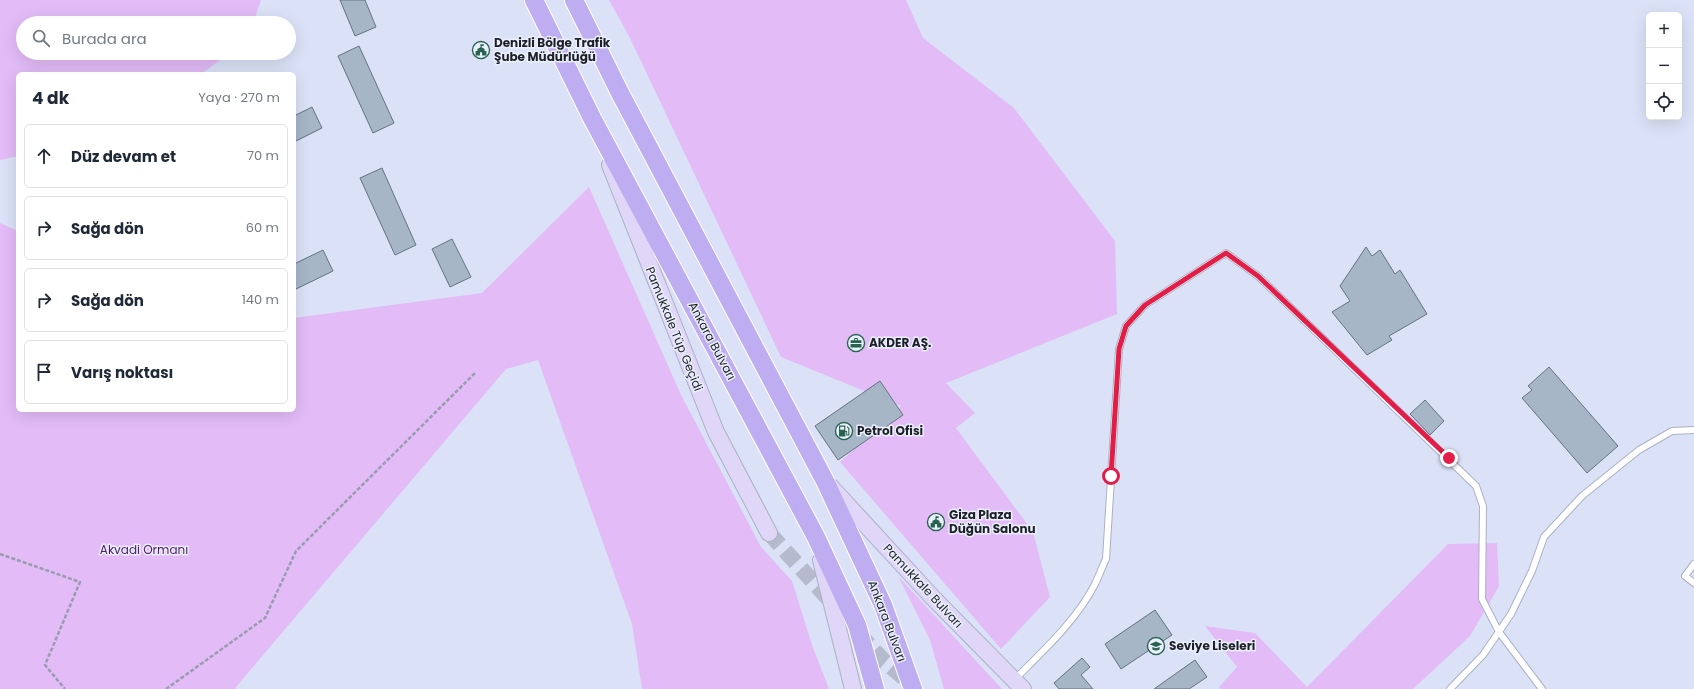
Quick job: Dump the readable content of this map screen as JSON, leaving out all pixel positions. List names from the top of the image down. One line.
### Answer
{"streets":{"main road":["Pamukkale Tüp Geçidi","Ankara Bulvarı","Pamukkale Bulvarı"]},"crossings":[["Pamukkale Tüp Geçidi","Ankara Bulvarı"],["Ankara Bulvarı","Pamukkale Bulvarı"]],"parks":["Akvadi Ormanı"],"places":{"public building":["Denizli Bölge Trafik Şube Müdürlüğü","Giza Plaza Düğün Salonu"],"office":["AKDER AŞ."],"fuel station":["Petrol Ofisi"],"school or university":["Seviye Liseleri"]},"page":{"map_buttons":["+","−"],"search":"Burada ara","heading":["4 dk","Yaya · 270 m"],"list":[["Düz devam et","70 m"],["Sağa dön","60 m"],["Sağa dön","140 m"],"Varış noktası"]}}
